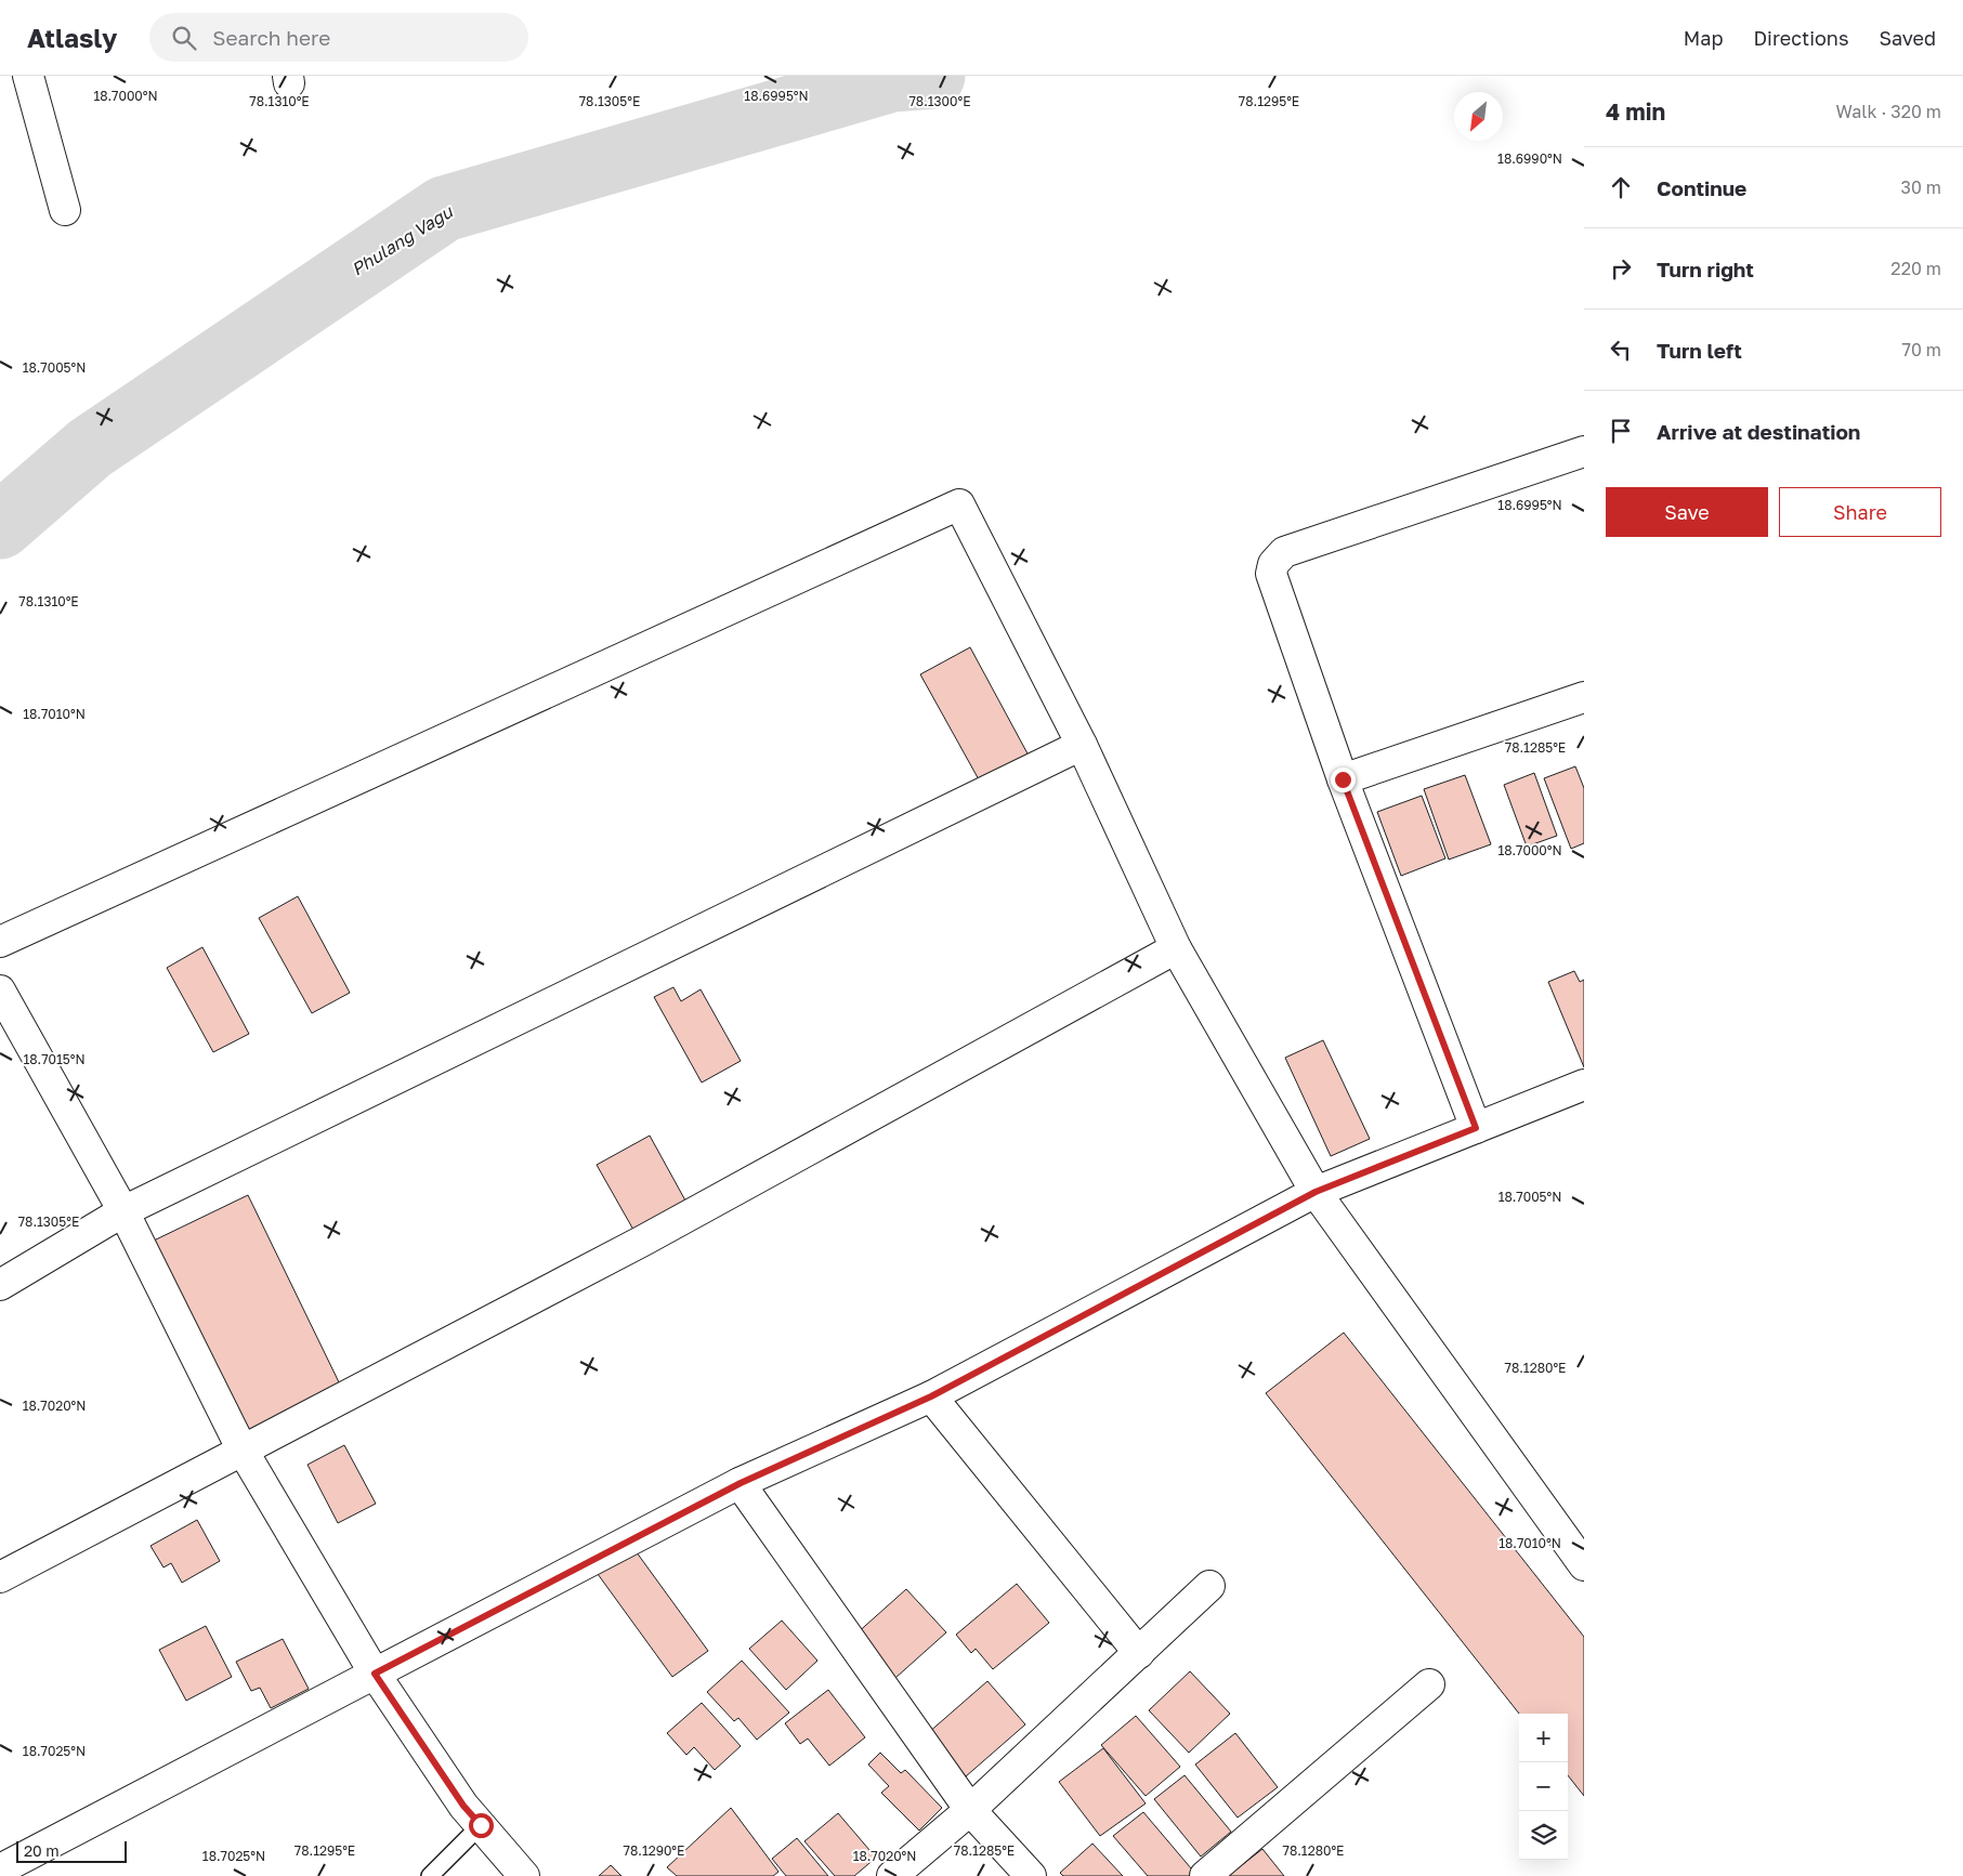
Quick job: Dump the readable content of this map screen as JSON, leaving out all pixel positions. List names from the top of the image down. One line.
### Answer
{"water":["Phulang Vagu"],"scale_bar":"20 m","north":"bottom left","page":{"header":"Atlasly","search":"Search here","nav":["Map","Directions","Saved"],"heading":["4 min","Walk · 320 m"],"list":[["Continue","30 m"],["Turn right","220 m"],["Turn left","70 m"],"Arrive at destination"],"buttons":["Save","Share"],"map_buttons":["+","−"],"scale":"20 m"},"coordinates":["18.7000°N","18.6995°N","78.1310°E","78.1305°E","78.1300°E","78.1295°E","18.6990°N","18.7005°N","18.7010°N","78.1285°E","18.7015°N","78.1280°E","18.7020°N","18.7025°N","78.1290°E"]}
